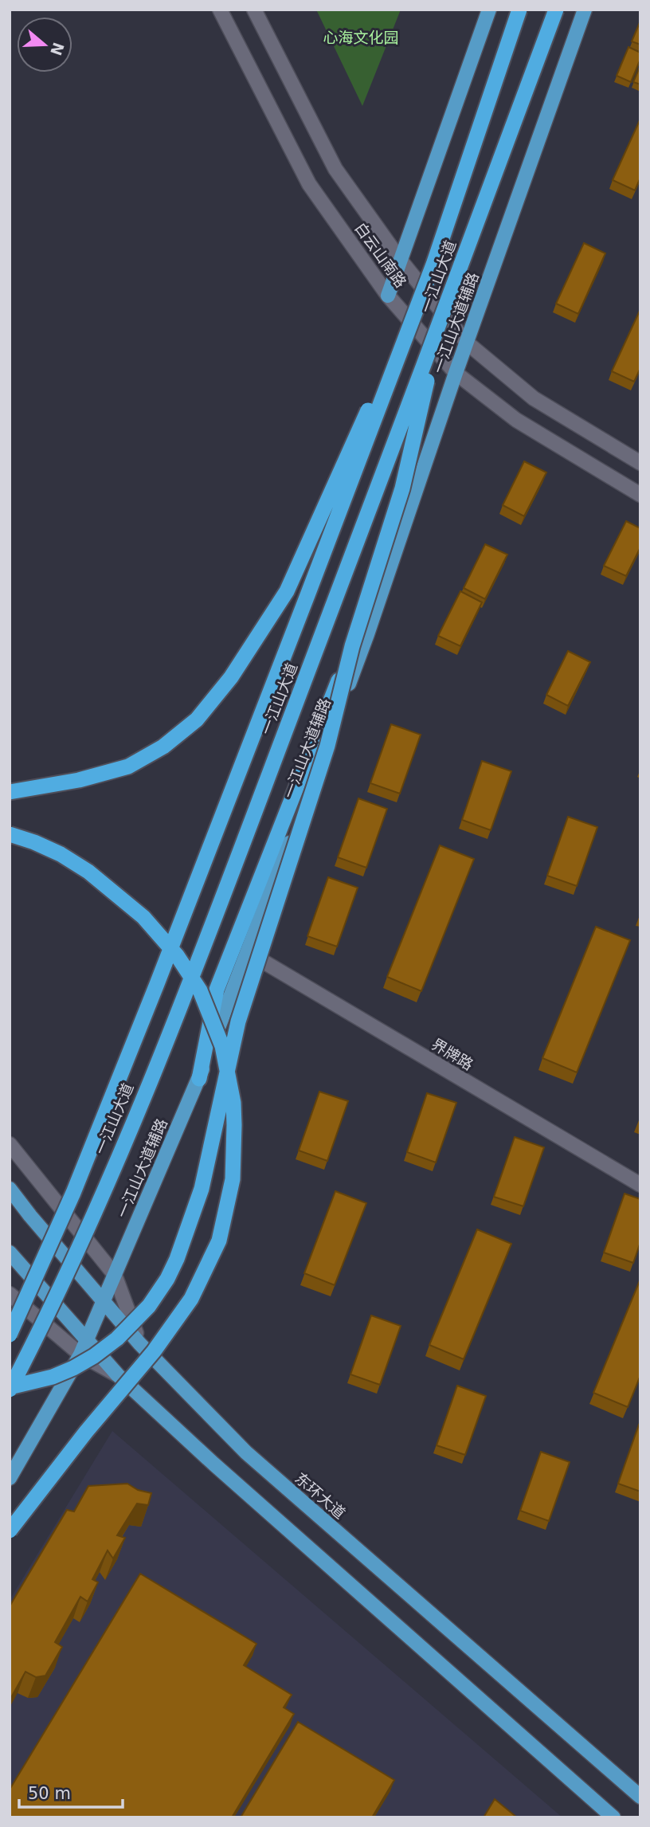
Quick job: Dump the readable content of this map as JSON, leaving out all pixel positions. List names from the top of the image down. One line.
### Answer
{"streets":{"highway":["一江山大道"],"main road":["白云山南路","一江山大道辅路","界牌路","东环大道"]},"crossings":[["白云山南路","一江山大道辅路"],["一江山大道辅路","界牌路"],["一江山大道辅路","东环大道"]],"parks":["心海文化园"],"scale_bar":"50 m","north":"right"}
